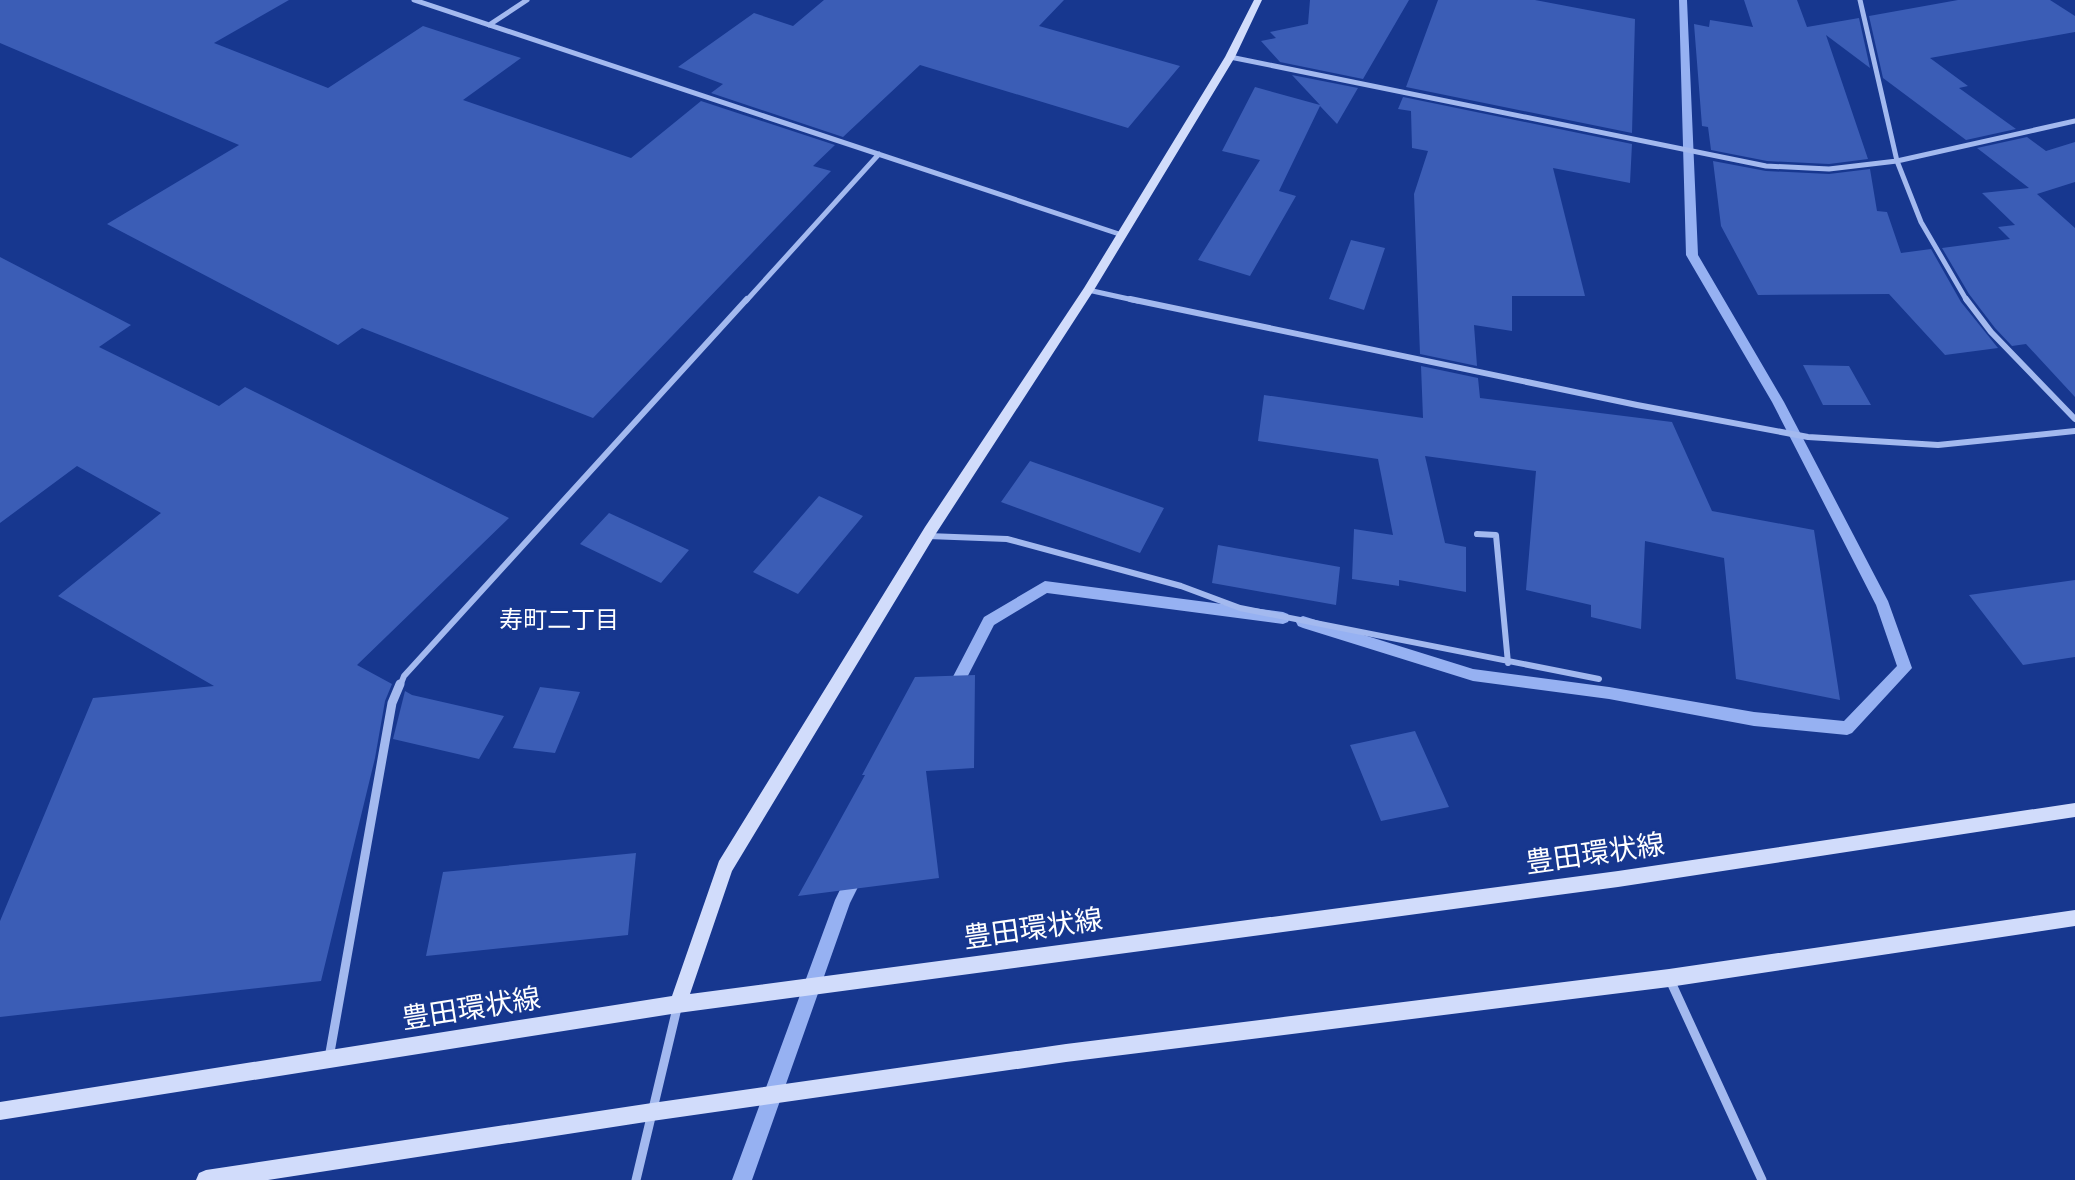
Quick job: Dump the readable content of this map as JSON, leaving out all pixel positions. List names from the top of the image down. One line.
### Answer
{"streets":{"main road":["豊田環状線"]},"districts":["寿町二丁目"]}
